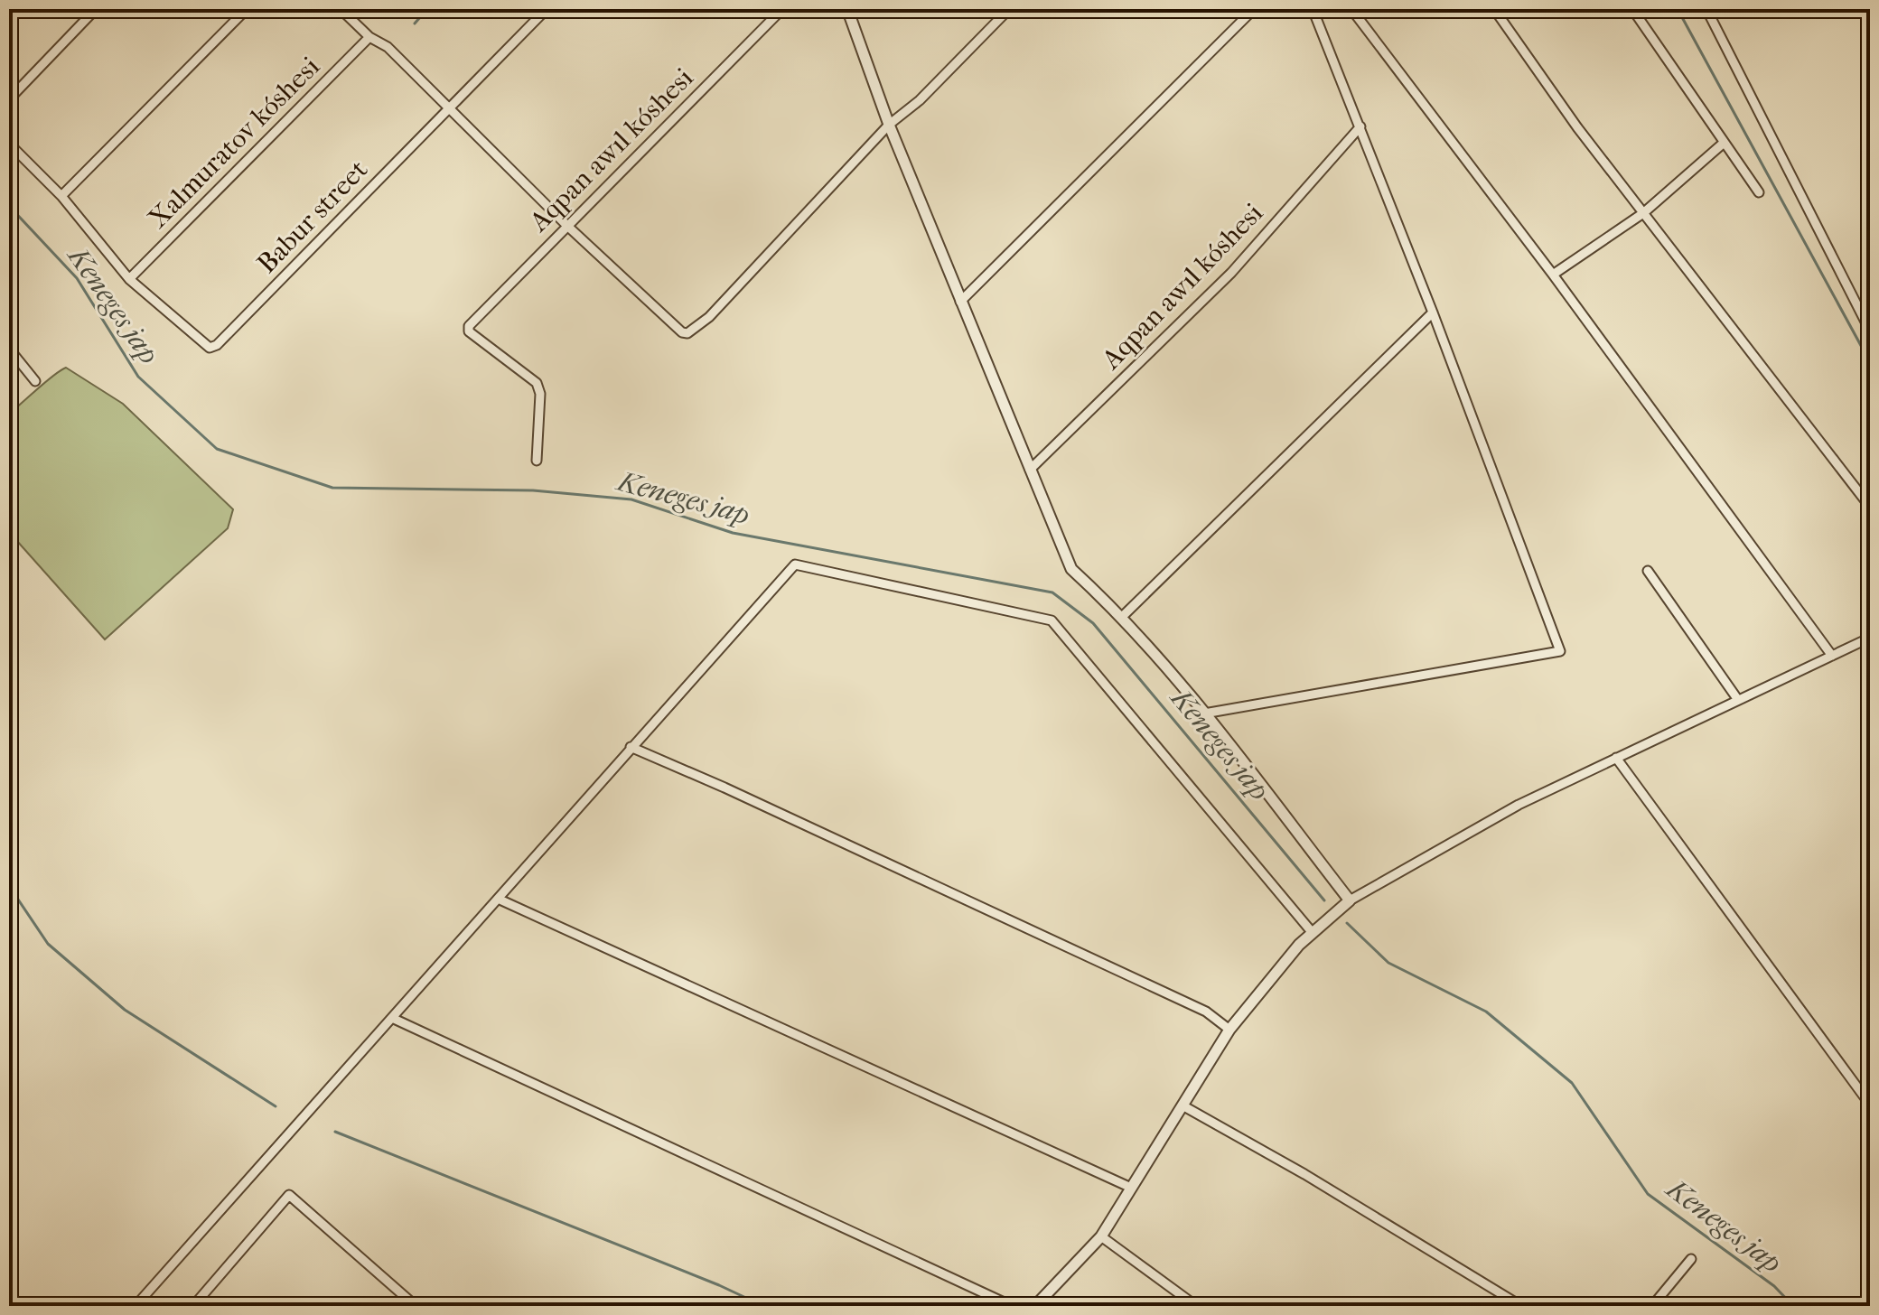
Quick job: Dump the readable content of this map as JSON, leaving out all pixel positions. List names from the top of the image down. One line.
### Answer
{"streets":{"street":["Xalmuratov kóshesi","Aqpan awıl kóshesi","Babur street"]},"crossings":[["Xalmuratov kóshesi","Babur street"]],"water":["Keneges jap"]}
